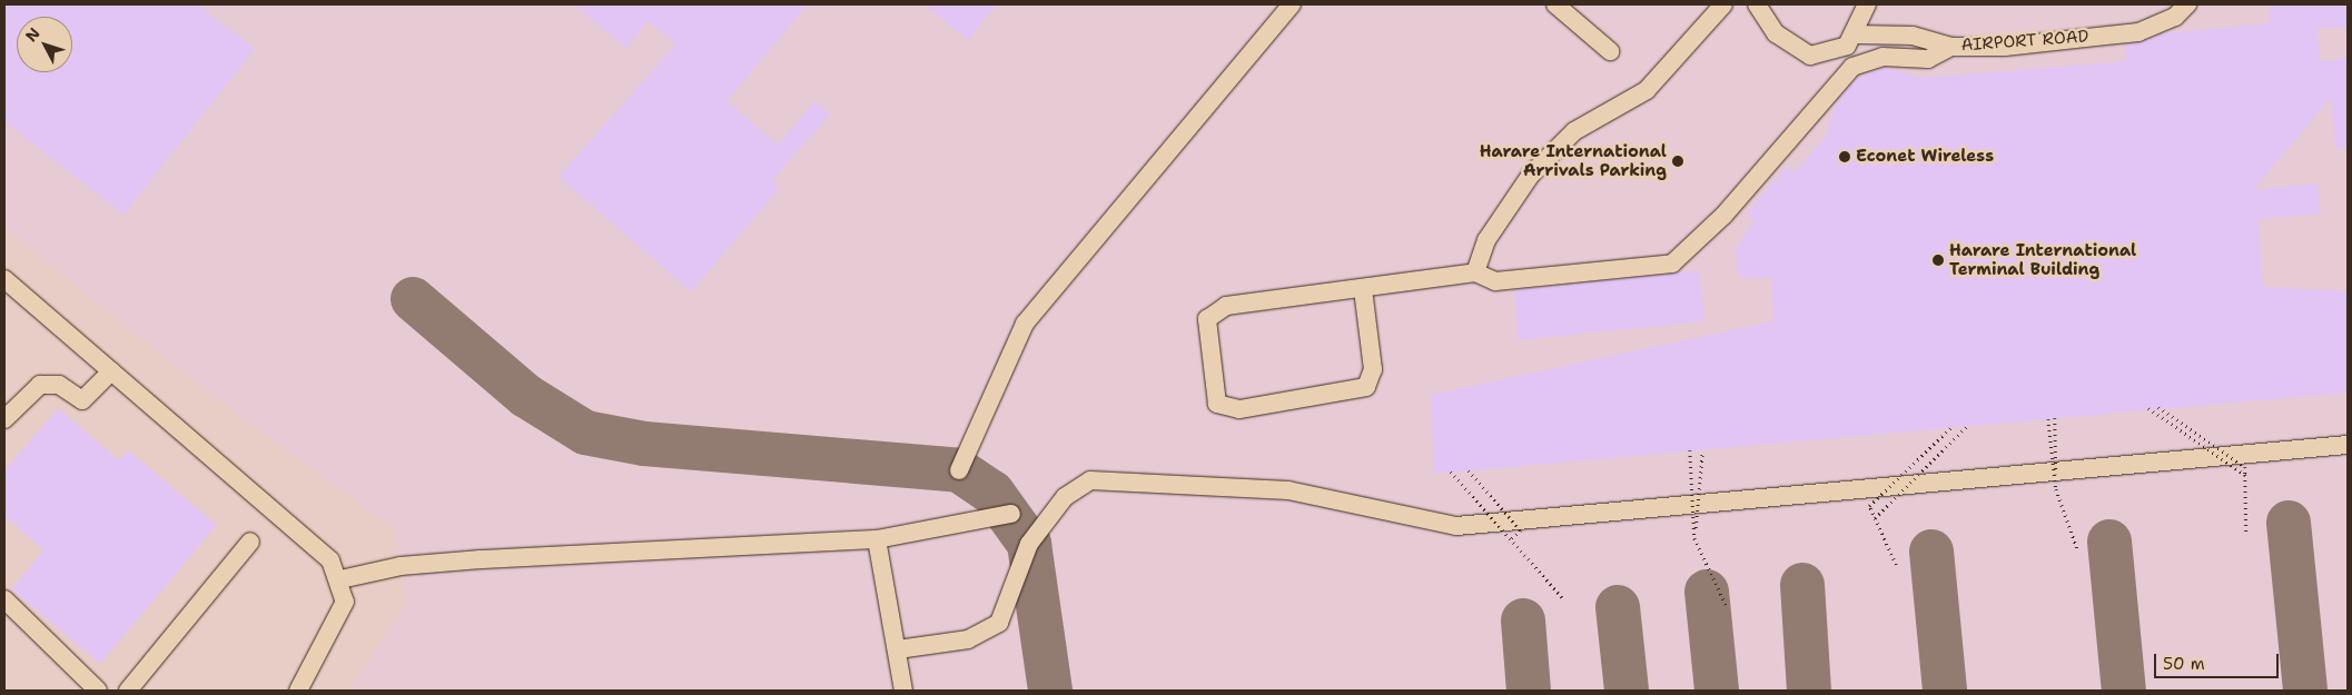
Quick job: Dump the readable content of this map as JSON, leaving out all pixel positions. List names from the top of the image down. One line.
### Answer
{"streets":{"street":["AIRPORT ROAD"]},"places":["Econet Wireless","Harare International Arrivals Parking","Harare International Terminal Building"],"scale_bar":"50 m","north":"top left"}
